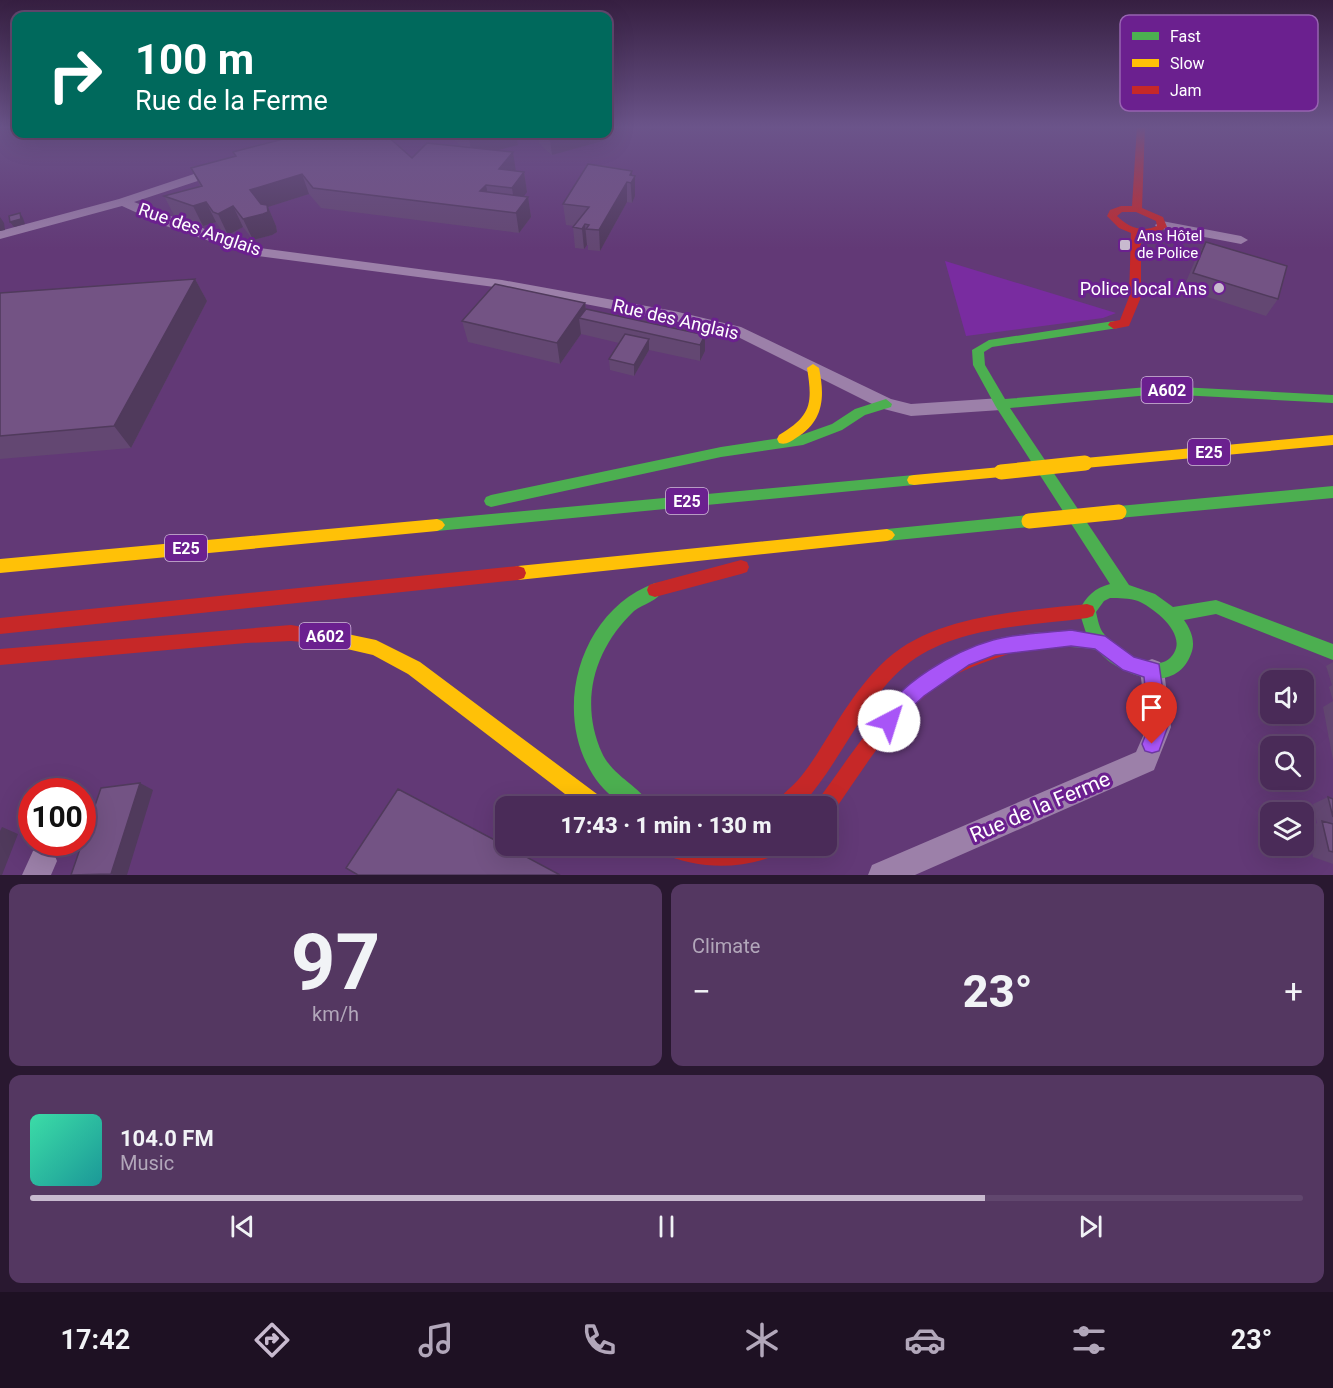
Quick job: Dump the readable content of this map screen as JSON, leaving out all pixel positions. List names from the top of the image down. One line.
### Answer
{"streets":{"main road":["A602","E25"],"street":["Rue des Anglais","Rue de la Ferme"]},"crossings":[["Rue des Anglais","A602"]],"places":{"transit":["Ans Hôtel de Police"],"other":["Police local Ans"]},"legend":["Fast","Slow","Jam"],"page":{"turn":["100 m","Rue de la Ferme"],"limit":"100","trip":"17:43 · 1 min · 130 m","tile":[["97","km/h"],"Climate"],"heat":["−","23°","+"],"song":["104.0 FM","Music"],"tabs":["17:42","23°"]}}
